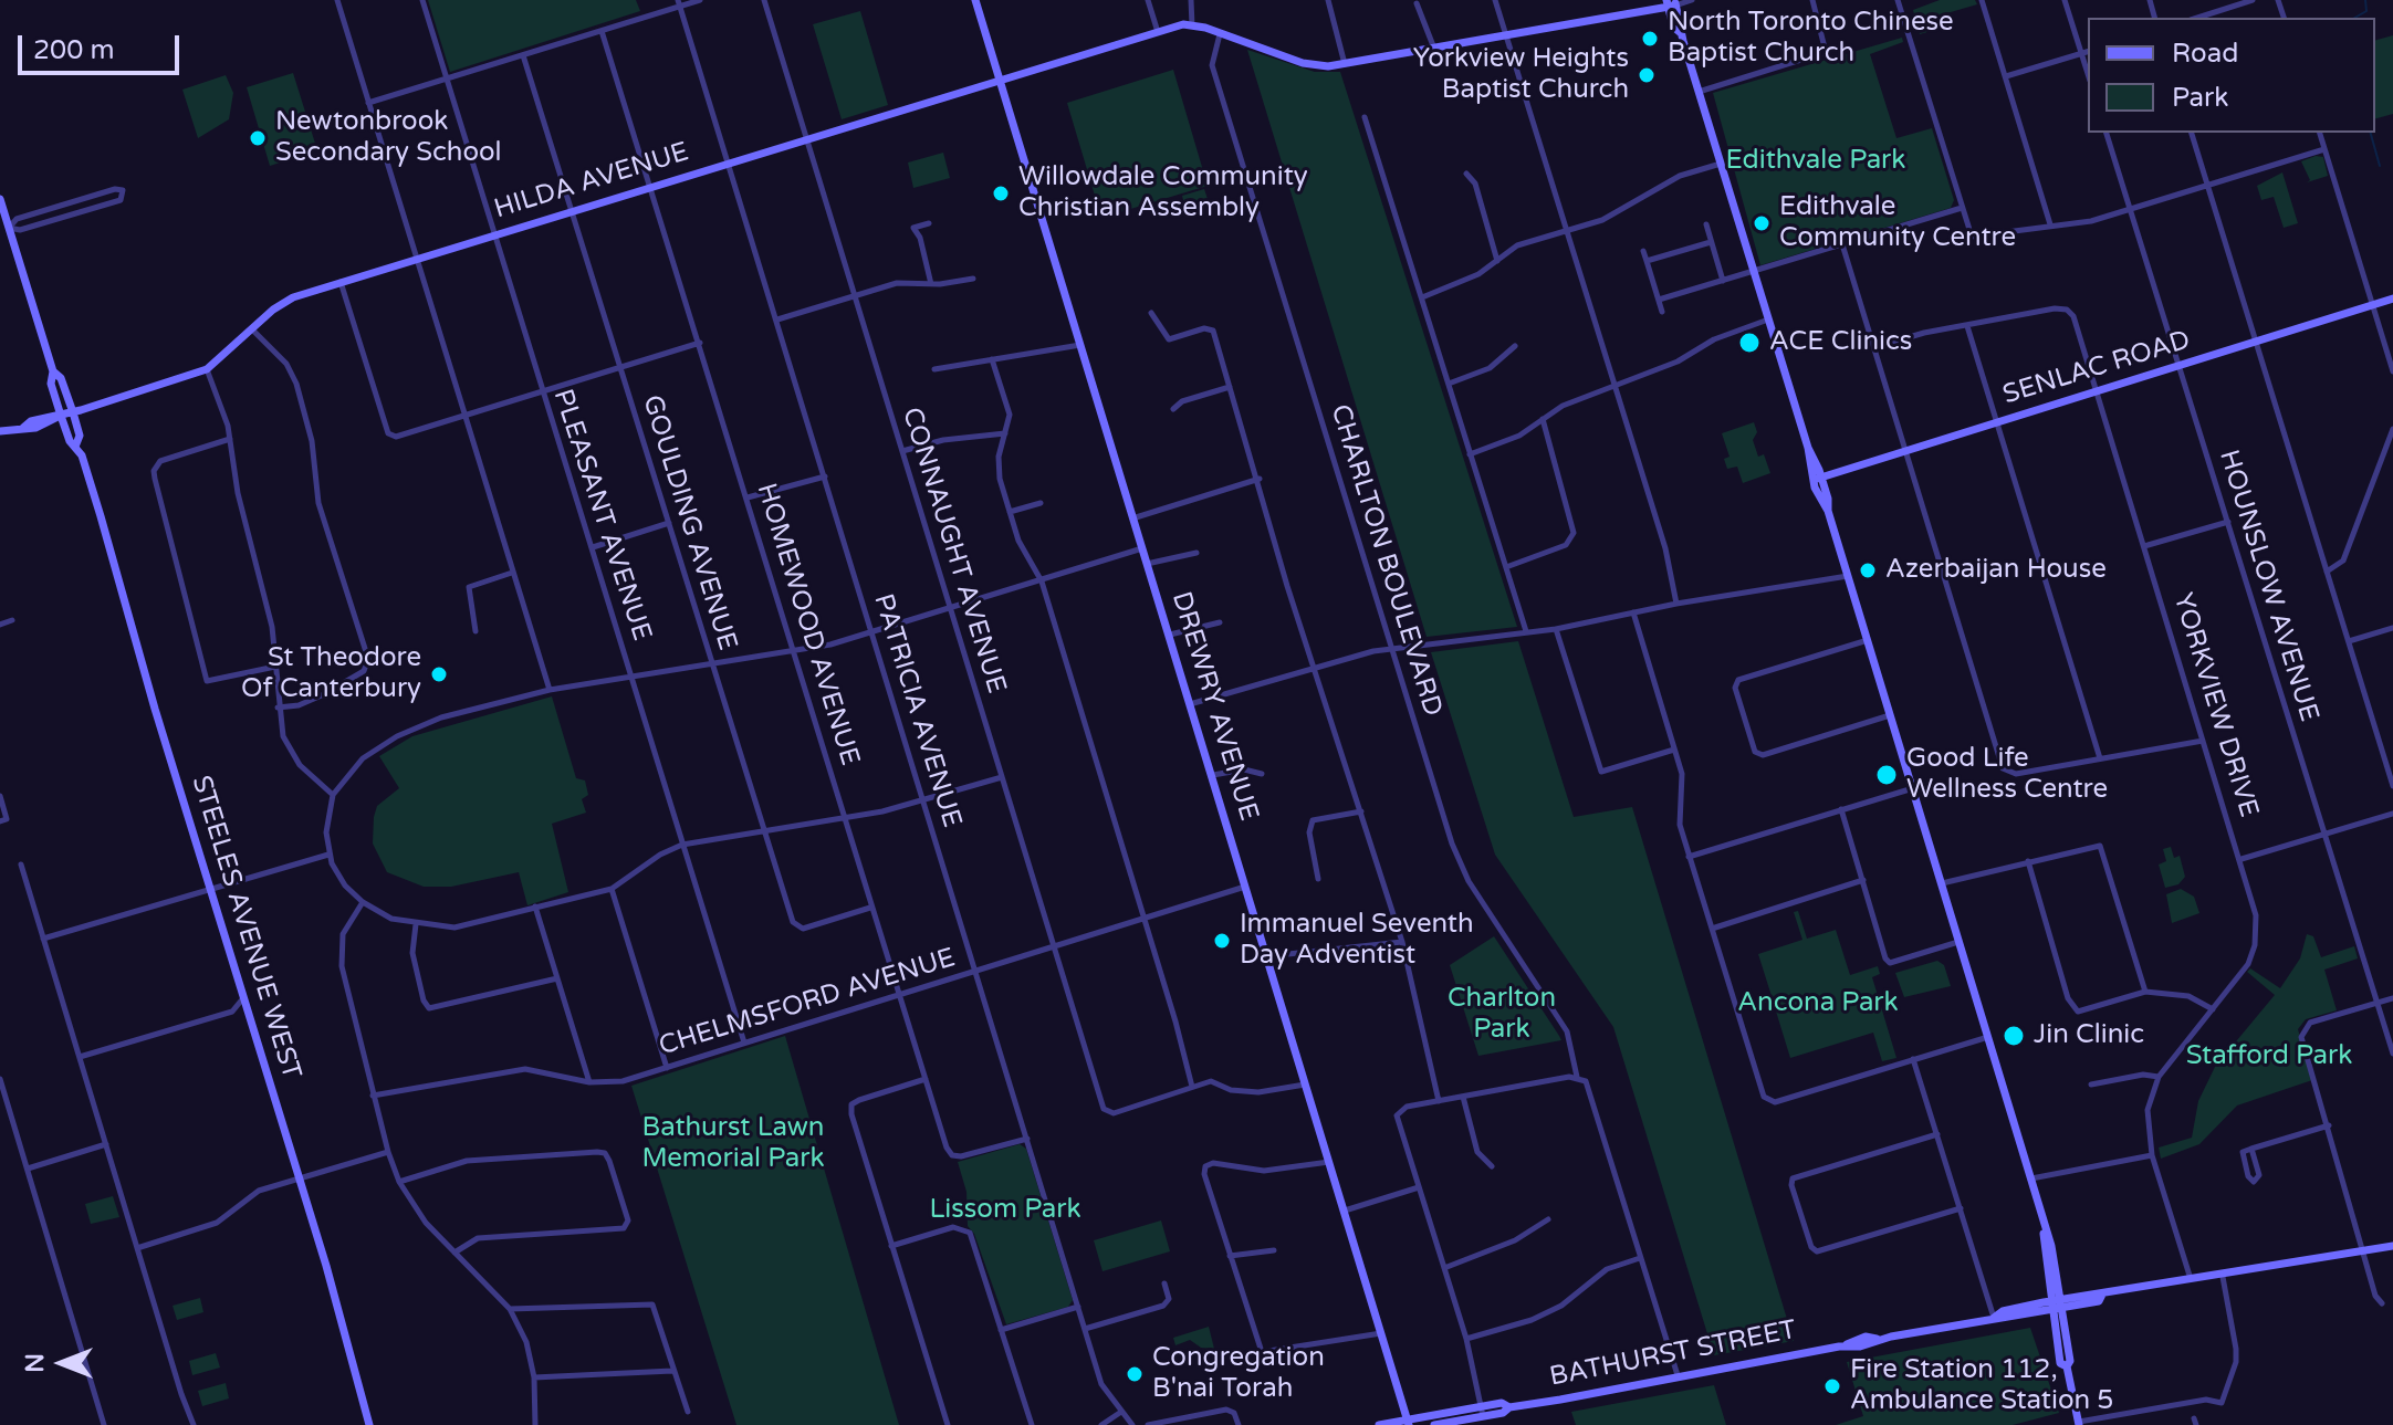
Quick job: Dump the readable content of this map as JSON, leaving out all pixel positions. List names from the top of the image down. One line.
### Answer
{"streets":{"main road":["HILDA AVENUE","SENLAC ROAD","DREWRY AVENUE","STEELES AVENUE WEST","BATHURST STREET"],"street":["PLEASANT AVENUE","GOULDING AVENUE","CONNAUGHT AVENUE","CHARLTON BOULEVARD","HOUNSLOW AVENUE","HOMEWOOD AVENUE","YORKVIEW DRIVE","PATRICIA AVENUE","CHELMSFORD AVENUE"]},"crossings":[["HILDA AVENUE","PLEASANT AVENUE"],["HILDA AVENUE","GOULDING AVENUE"],["HILDA AVENUE","CONNAUGHT AVENUE"],["HILDA AVENUE","HOMEWOOD AVENUE"],["HILDA AVENUE","DREWRY AVENUE"],["HILDA AVENUE","PATRICIA AVENUE"],["HILDA AVENUE","STEELES AVENUE WEST"],["SENLAC ROAD","HOUNSLOW AVENUE"],["SENLAC ROAD","YORKVIEW DRIVE"],["PLEASANT AVENUE","CHELMSFORD AVENUE"],["GOULDING AVENUE","HOMEWOOD AVENUE"],["CONNAUGHT AVENUE","CHELMSFORD AVENUE"],["CHARLTON BOULEVARD","BATHURST STREET"],["HOMEWOOD AVENUE","PATRICIA AVENUE"],["HOMEWOOD AVENUE","CHELMSFORD AVENUE"],["YORKVIEW DRIVE","BATHURST STREET"],["DREWRY AVENUE","CHELMSFORD AVENUE"],["DREWRY AVENUE","BATHURST STREET"],["PATRICIA AVENUE","CHELMSFORD AVENUE"]],"parks":["Edithvale Park","Charlton Park","Ancona Park","Stafford Park","Bathurst Lawn Memorial Park","Lissom Park"],"places":["North Toronto Chinese Baptist Church","Yorkview Heights Baptist Church","Newtonbrook Secondary School","Willowdale Community Christian Assembly","Edithvale Community Centre","ACE Clinics","Azerbaijan House","St Theodore Of Canterbury","Good Life Wellness Centre","Immanuel Seventh Day Adventist","Jin Clinic","Congregation B'nai Torah","Fire Station 112, Ambulance Station 5"],"legend":["Road","Park"],"scale_bar":"200 m","north":"left"}
